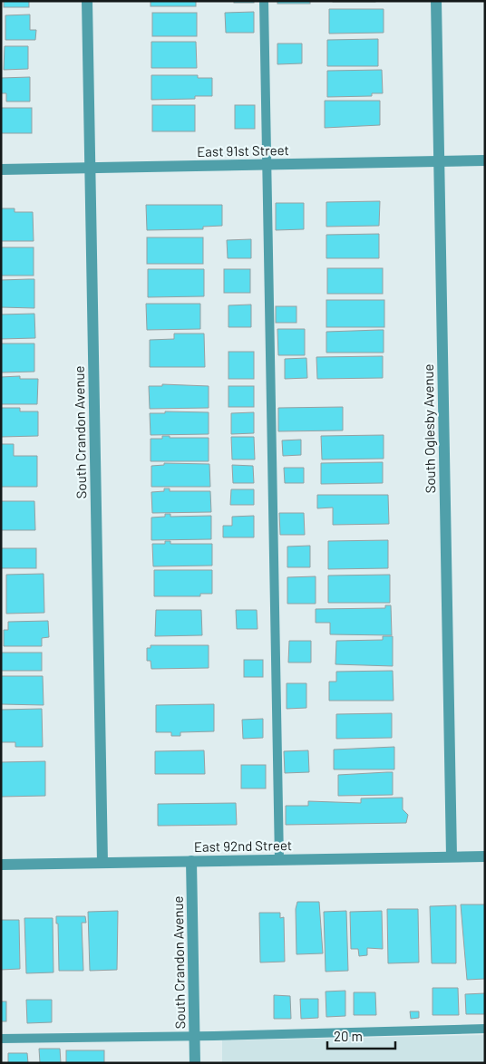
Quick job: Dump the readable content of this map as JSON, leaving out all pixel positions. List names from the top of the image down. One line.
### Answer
{"streets":{"street":["East 91st Street","South Oglesby Avenue","South Crandon Avenue","East 92nd Street"]},"crossings":[["East 91st Street","South Oglesby Avenue"],["East 91st Street","South Crandon Avenue"],["South Oglesby Avenue","East 92nd Street"],["South Crandon Avenue","East 92nd Street"]],"scale_bar":"20 m"}
